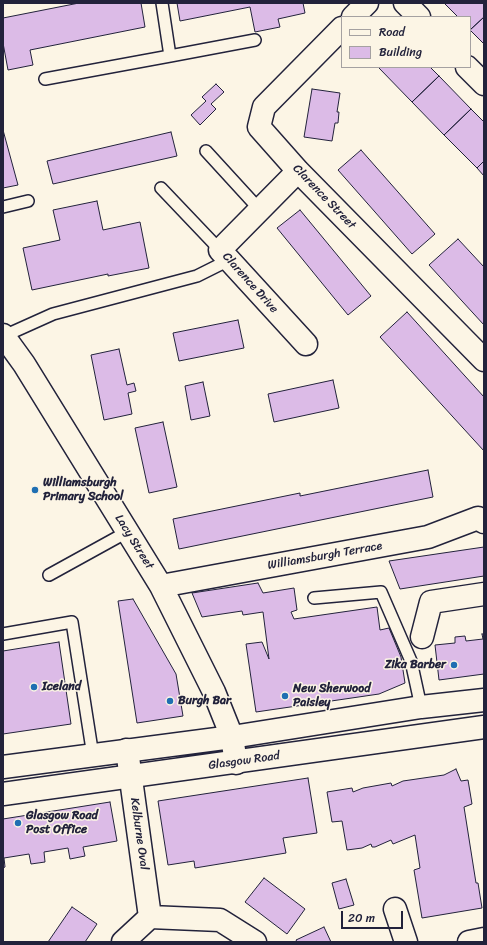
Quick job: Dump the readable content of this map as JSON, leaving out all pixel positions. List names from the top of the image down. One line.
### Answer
{"streets":{"street":["Clarence Street","Clarence Drive","Lacy Street","Williamsburgh Terrace","Glasgow Road","Kelburne Oval"]},"crossings":[["Clarence Street","Clarence Drive"],["Lacy Street","Williamsburgh Terrace"],["Lacy Street","Glasgow Road"],["Glasgow Road","Kelburne Oval"]],"places":["Williamsburgh Primary School","Zika Barber","Iceland","New Sherwood Paisley","Burgh Bar","Glasgow Road Post Office"],"legend":["Road","Building"],"scale_bar":"20 m"}
